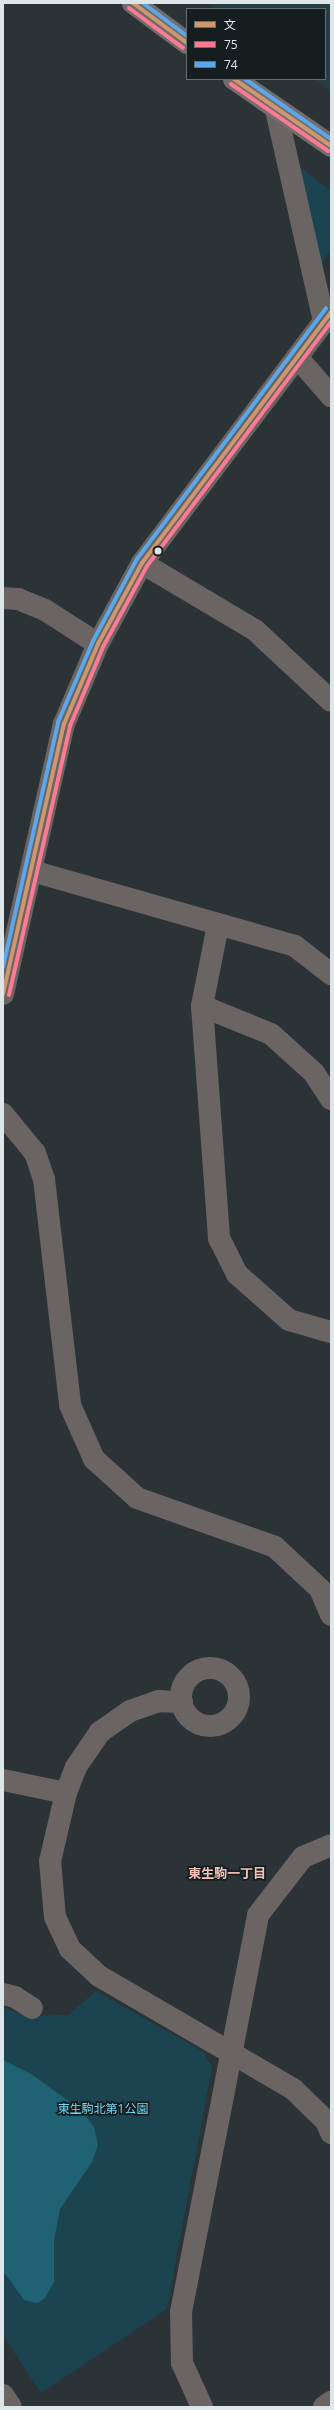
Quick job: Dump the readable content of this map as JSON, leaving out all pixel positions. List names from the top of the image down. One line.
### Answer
{"districts":["東生駒一丁目"],"parks":["東生駒北第1公園"],"lines":["transit line 文","transit line 74","transit line 75"],"legend":["文","75","74"]}
